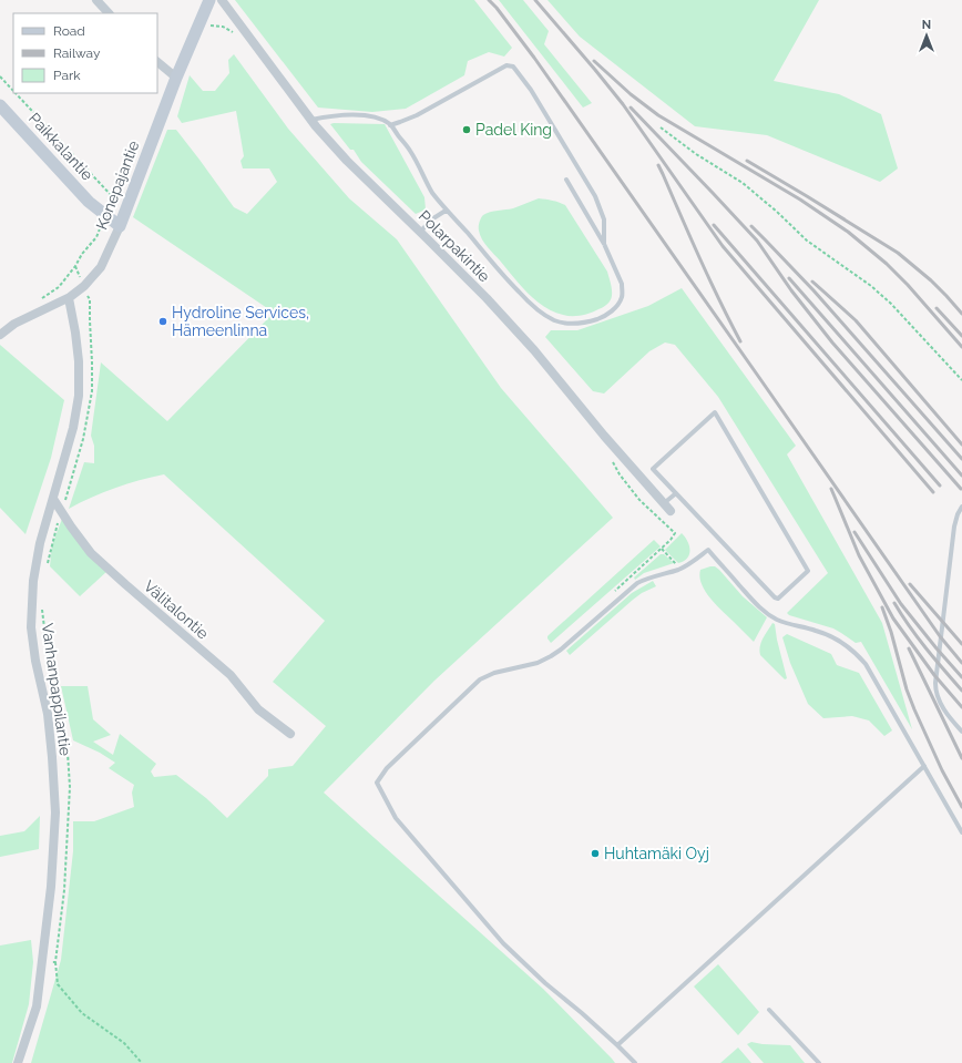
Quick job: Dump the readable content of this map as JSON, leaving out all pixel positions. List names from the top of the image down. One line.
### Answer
{"streets":{"street":["Paikkalantie","Konepajantie","Polarpakintie","Välitalontie","Vanhanpappilantie"]},"crossings":[["Paikkalantie","Konepajantie"],["Konepajantie","Vanhanpappilantie"],["Välitalontie","Vanhanpappilantie"]],"places":["Padel King","Hydroline Services, Hämeenlinna","Huhtamäki Oyj"],"legend":["Road","Railway","Park"],"north":"top"}
